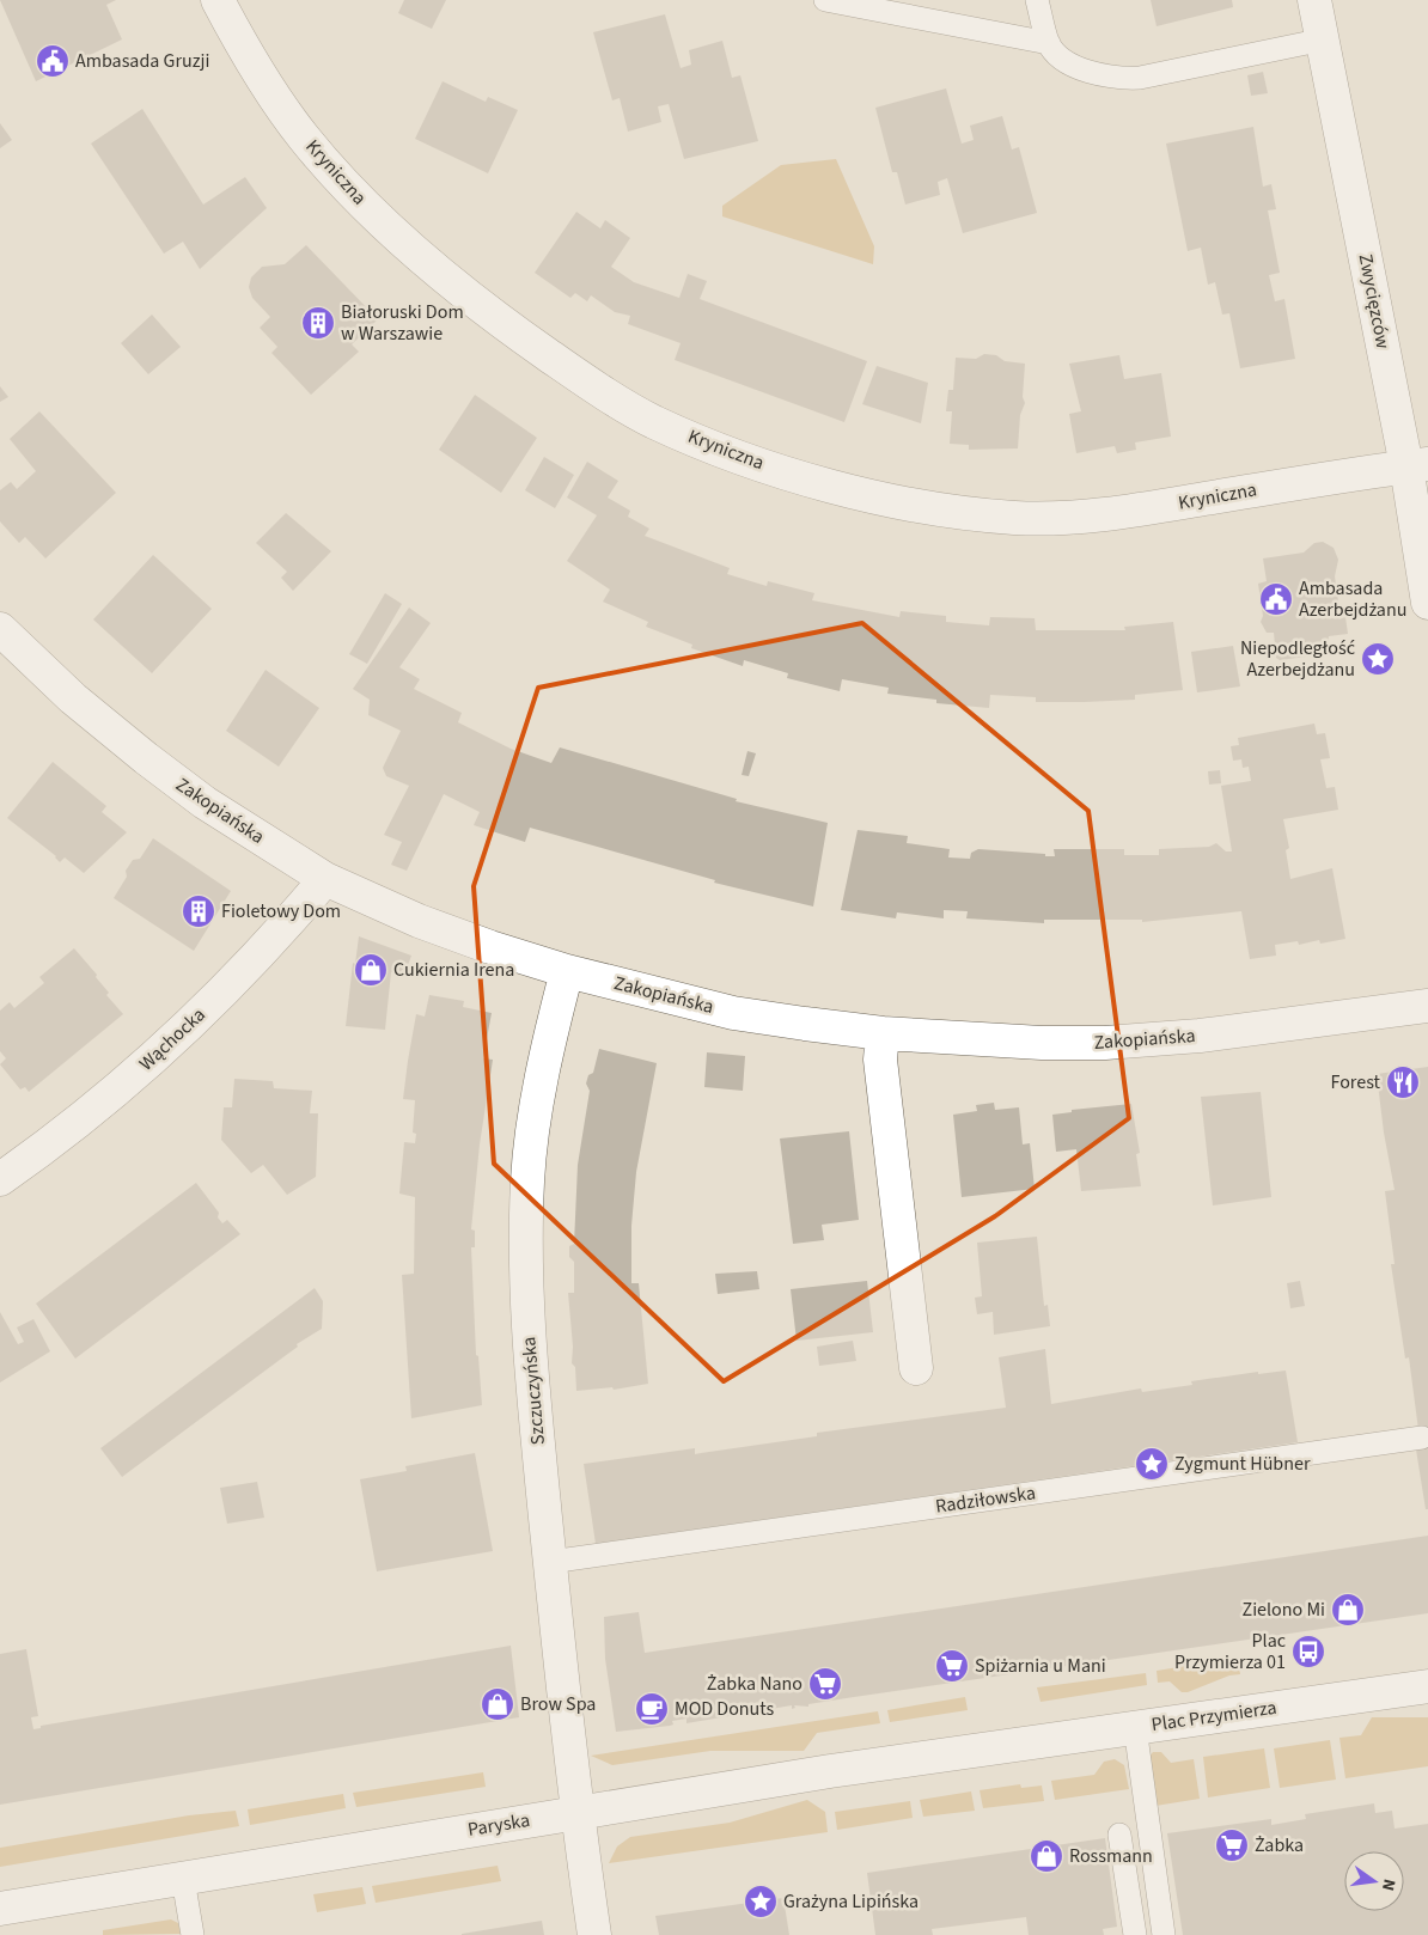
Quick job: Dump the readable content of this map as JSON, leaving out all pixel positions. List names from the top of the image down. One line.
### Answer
{"streets":{"street":["Kryniczna","Zwycięzców","Zakopiańska","Wąchocka","Szczuczyńska","Plac Przymierza","Paryska"],"lane":["Radziłowska"]},"crossings":[["Kryniczna","Zwycięzców"],["Zakopiańska","Wąchocka"],["Zakopiańska","Szczuczyńska"],["Szczuczyńska","Radziłowska"],["Szczuczyńska","Paryska"],["Plac Przymierza","Paryska"]],"places":{"public building":["Ambasada Gruzji","Ambasada Azerbejdżanu"],"building":["Białoruski Dom w Warszawie","Fioletowy Dom"],"place":["Niepodległość Azerbejdżanu","Zygmunt Hübner","Grażyna Lipińska"],"shop":["Cukiernia Irena","Zielono Mi","Brow Spa","Rossmann"],"restaurant":["Forest"],"bus stop":["Plac Przymierza 01"],"supermarket":["Spiżarnia u Mani","Żabka Nano","Żabka"],"cafe":["MOD Donuts"]},"north":"right"}
